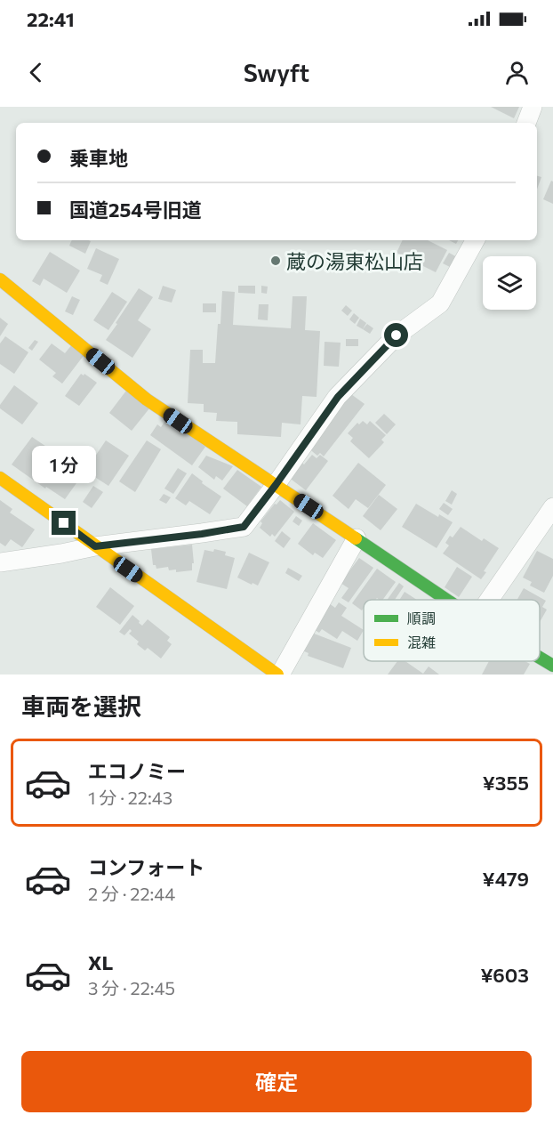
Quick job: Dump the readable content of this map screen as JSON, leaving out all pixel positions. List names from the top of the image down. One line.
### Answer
{"places":["蔵の湯東松山店"],"legend":["順調","混雑"],"page":{"status":"22:41","header":"Swyft","banner":["乗車地","国道254号旧道"],"bubble":"1 分","heading":"車両を選択","list":[{"name":"エコノミー","note":"1 分 · 22:43","value":"¥355"},{"name":"コンフォート","note":"2 分 · 22:44","value":"¥479"},{"name":"XL","note":"3 分 · 22:45","value":"¥603"}],"buttons":"確定"}}
